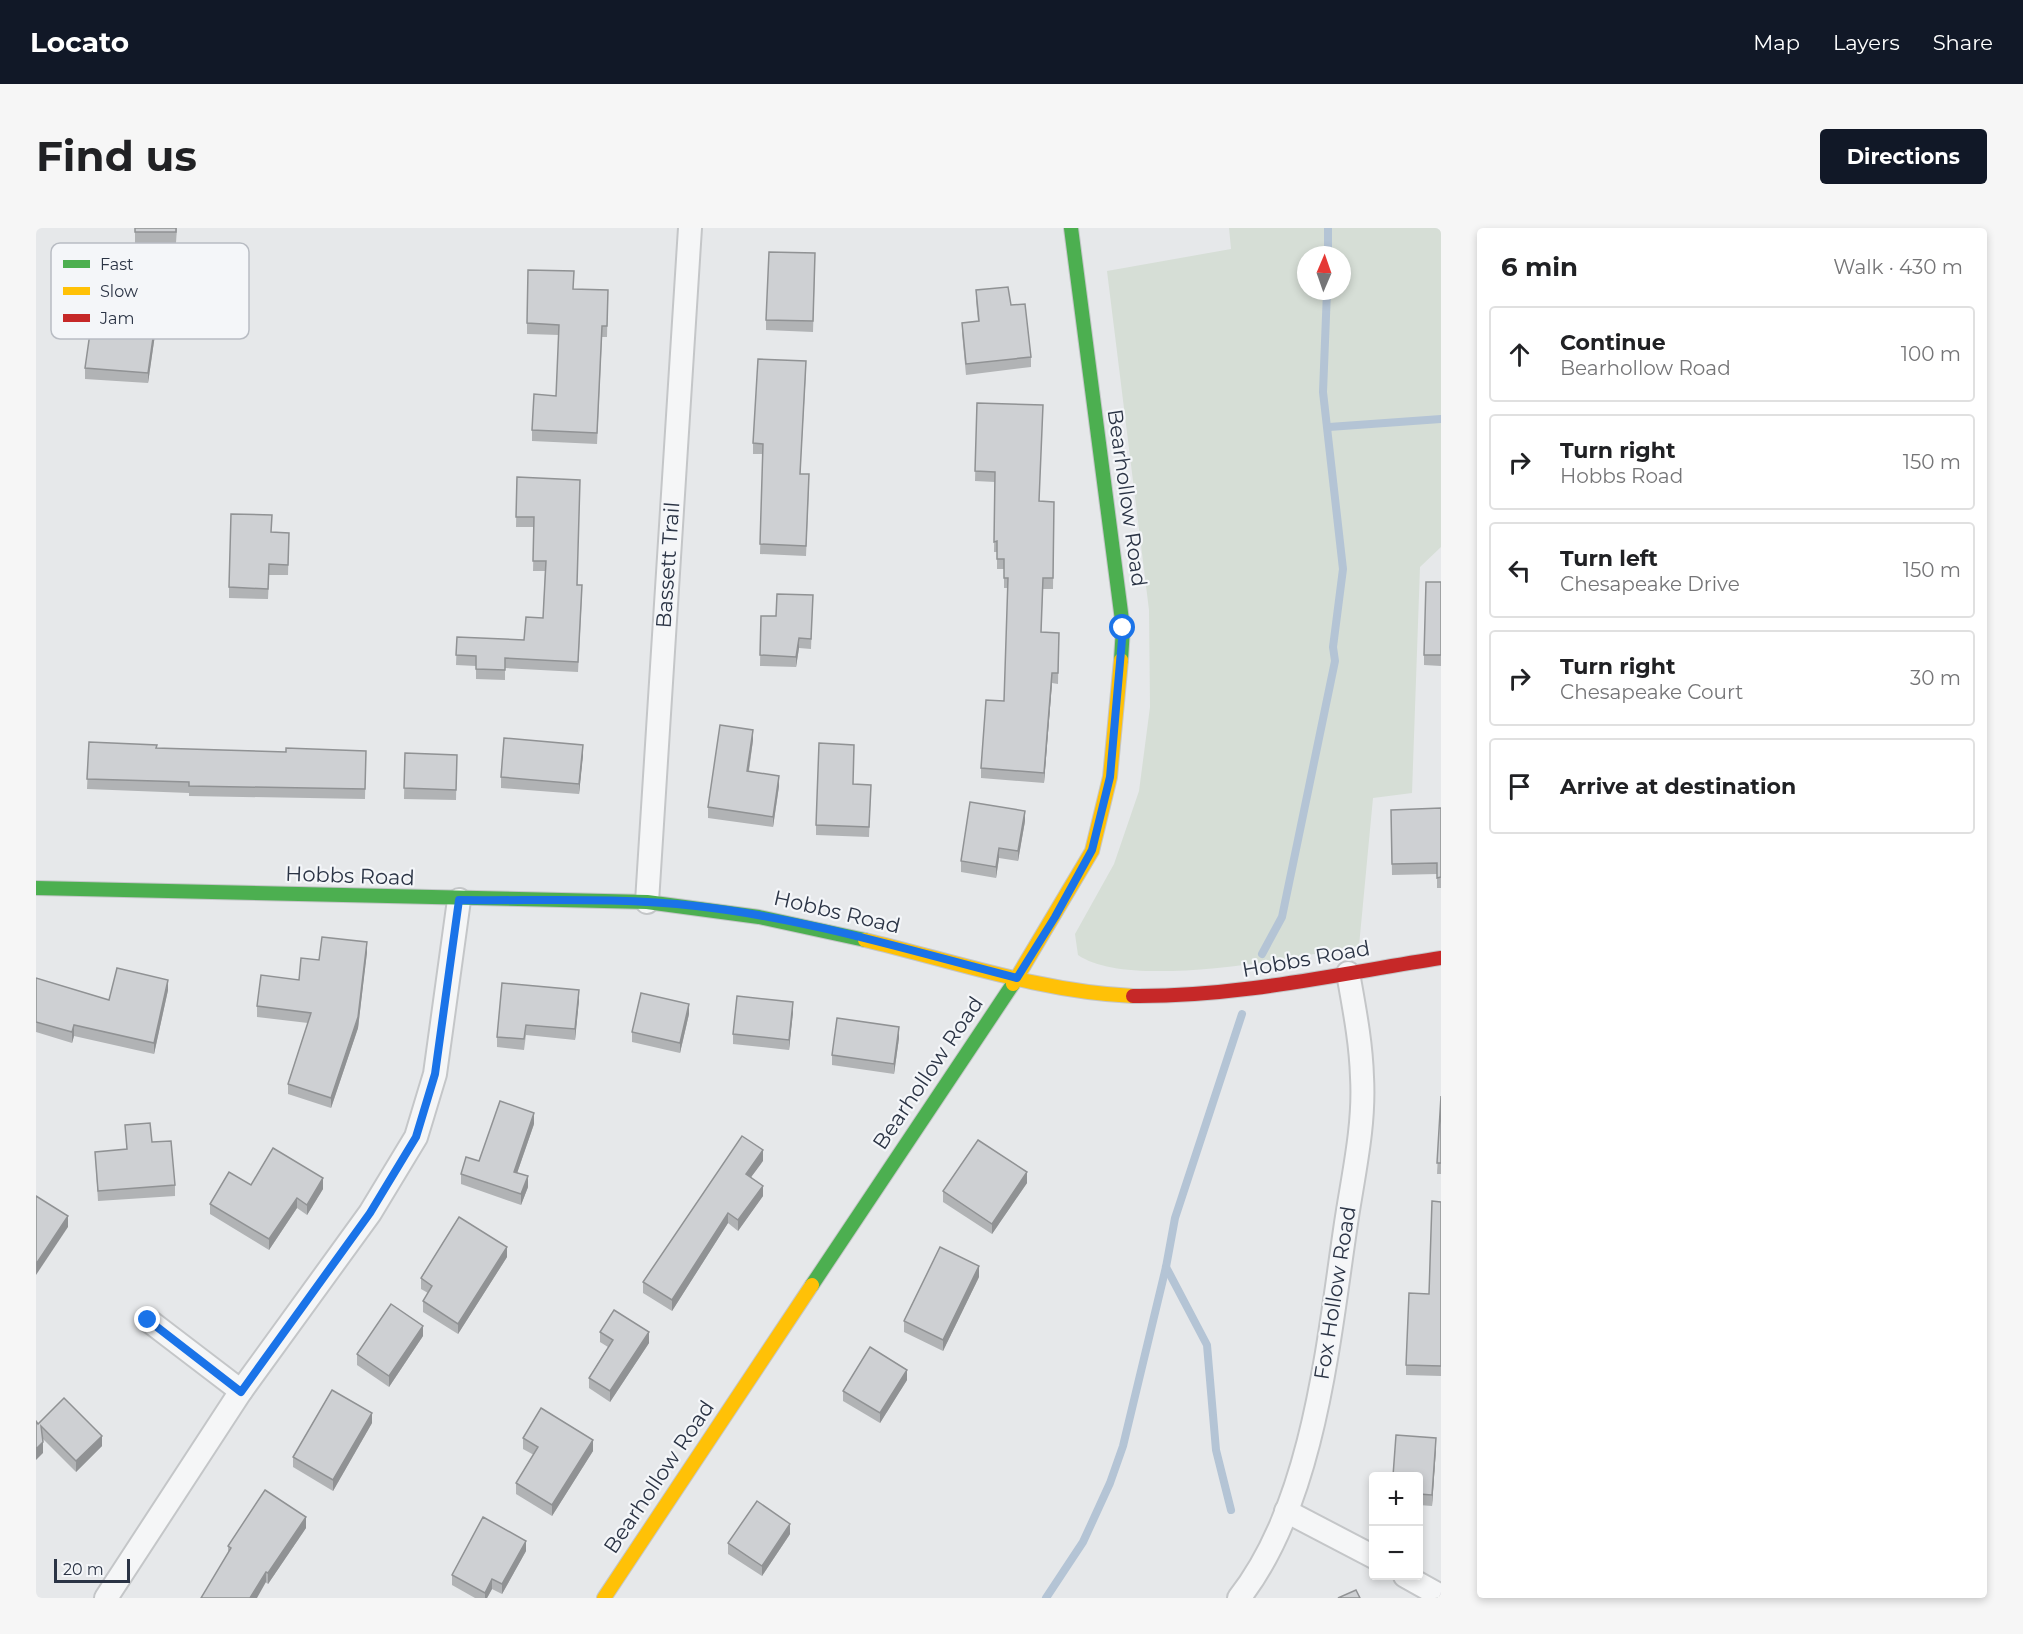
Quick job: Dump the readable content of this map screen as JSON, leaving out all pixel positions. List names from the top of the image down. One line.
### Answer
{"streets":{"street":["Bearhollow Road","Bassett Trail","Hobbs Road","Fox Hollow Road"]},"crossings":[["Bearhollow Road","Hobbs Road"],["Bassett Trail","Hobbs Road"],["Hobbs Road","Fox Hollow Road"]],"legend":["Fast","Slow","Jam"],"scale_bar":"20 m","north":"top","page":{"header":"Locato","nav":["Map","Layers","Share"],"buttons":"Directions","title":"Find us","heading":["6 min","Walk · 430 m"],"list":[["Continue","Bearhollow Road","100 m"],["Turn right","Hobbs Road","150 m"],["Turn left","Chesapeake Drive","150 m"],["Turn right","Chesapeake Court","30 m"],"Arrive at destination"],"map_buttons":["+","−"],"scale":"20 m"}}
